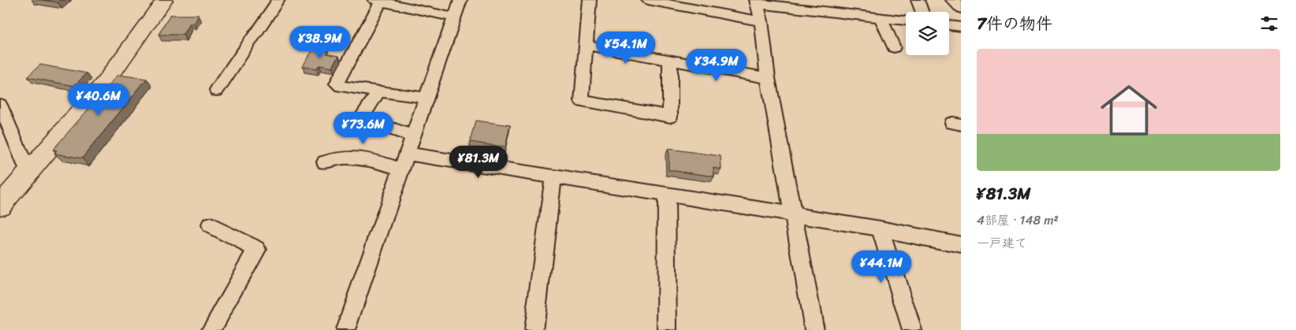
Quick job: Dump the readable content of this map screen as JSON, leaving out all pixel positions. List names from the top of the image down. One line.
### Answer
{"page":{"heading":"7件の物件","price":["¥38.9M","¥54.1M","¥34.9M","¥40.6M","¥73.6M","¥81.3M","¥44.1M"],"list":[{"name":"¥81.3M","note":"4部屋 · 148 m² · 一戸建て"}]}}
